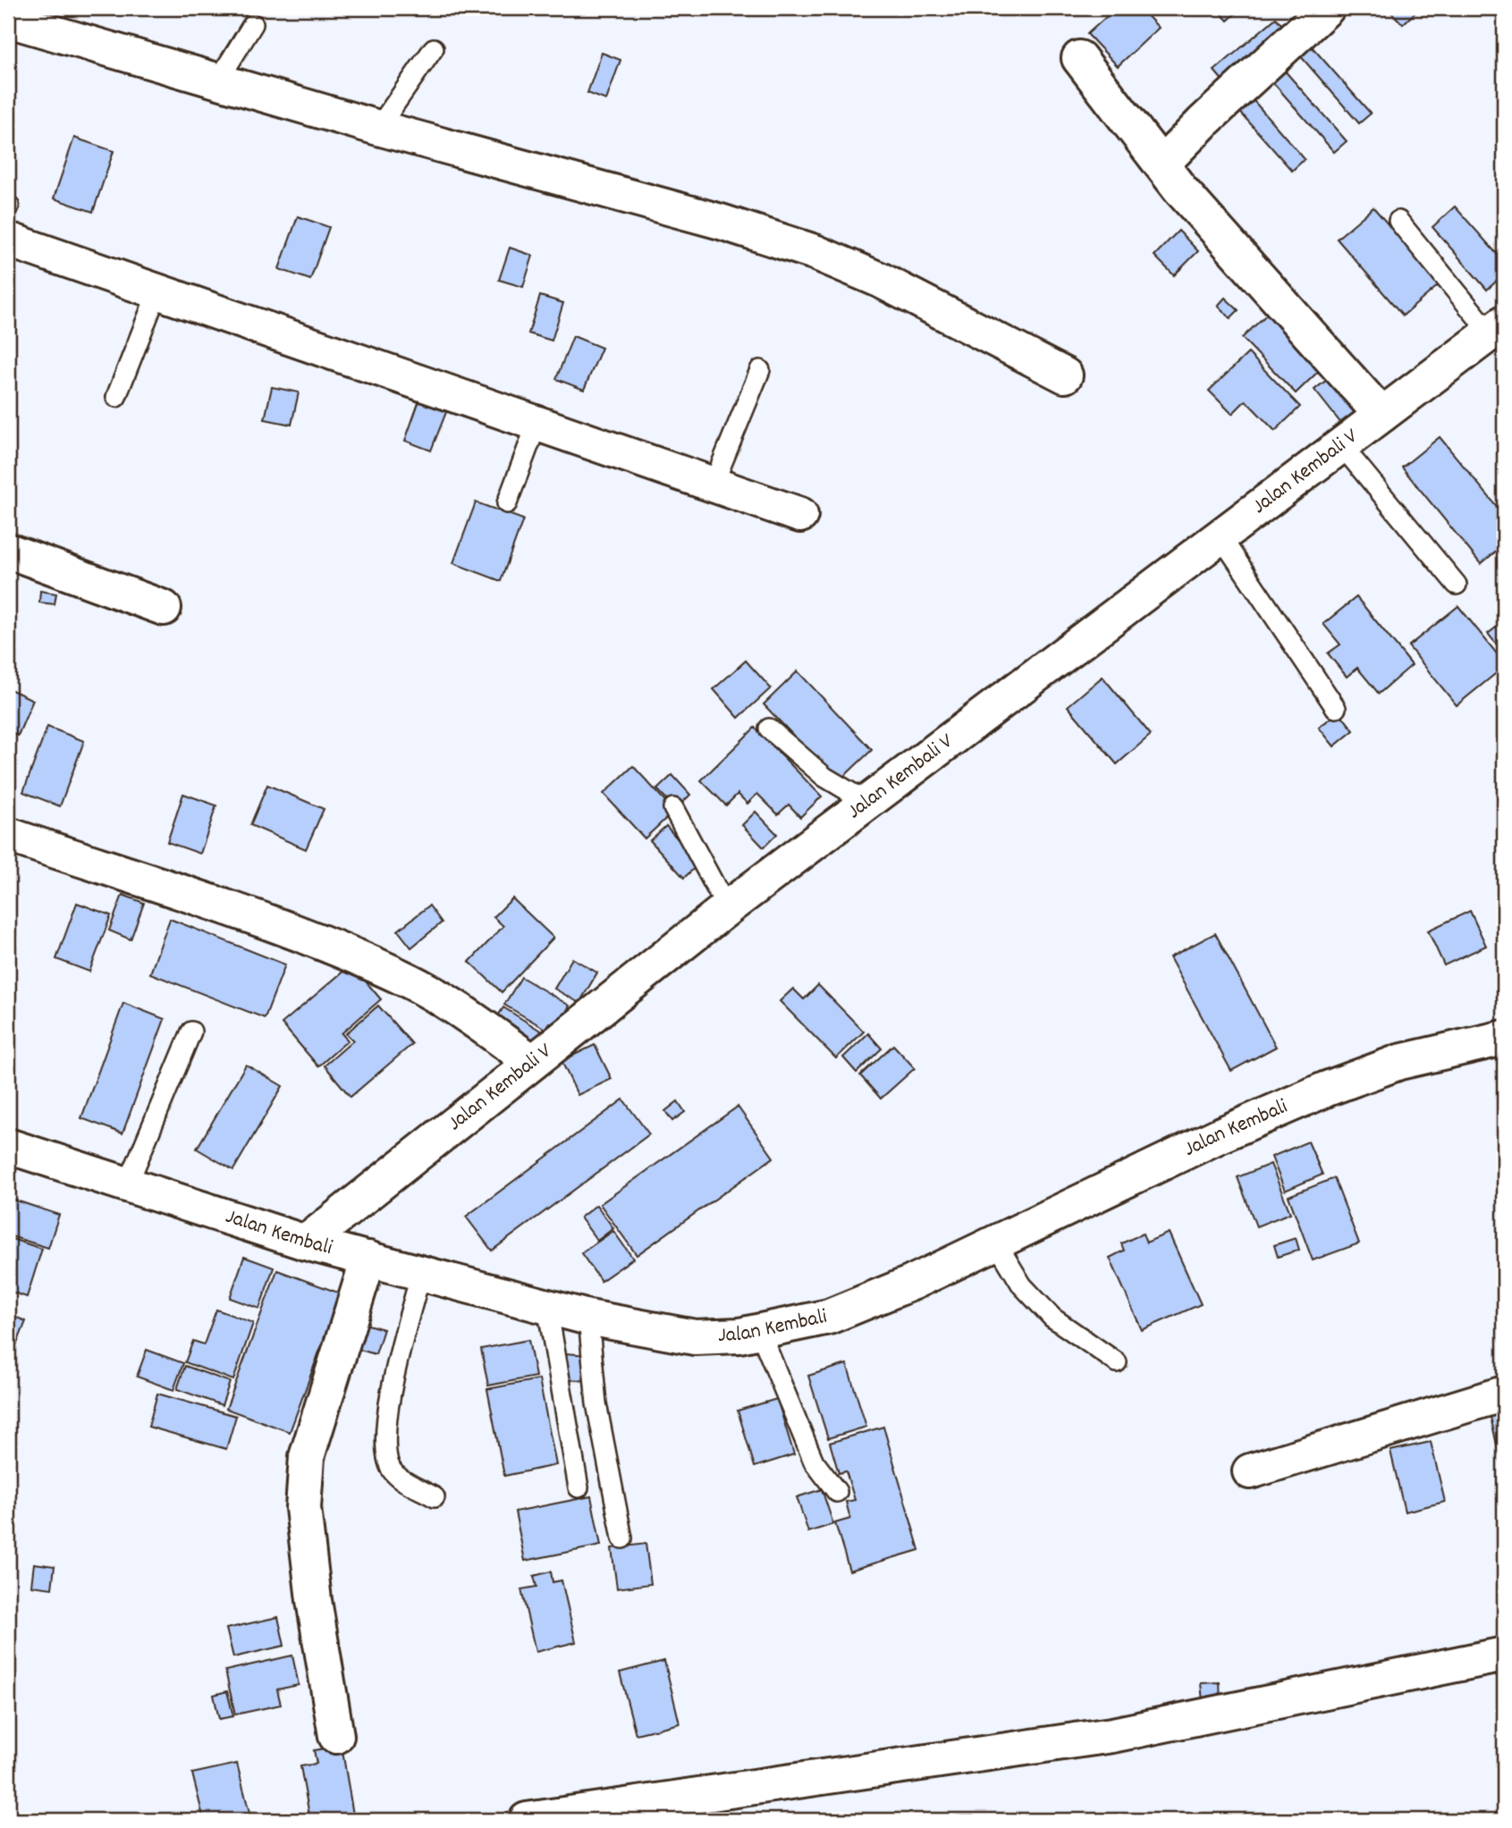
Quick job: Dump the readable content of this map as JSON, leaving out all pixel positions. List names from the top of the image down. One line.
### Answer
{"streets":{"street":["Jalan Kembali V","Jalan Kembali"]},"crossings":[["Jalan Kembali V","Jalan Kembali"]]}
